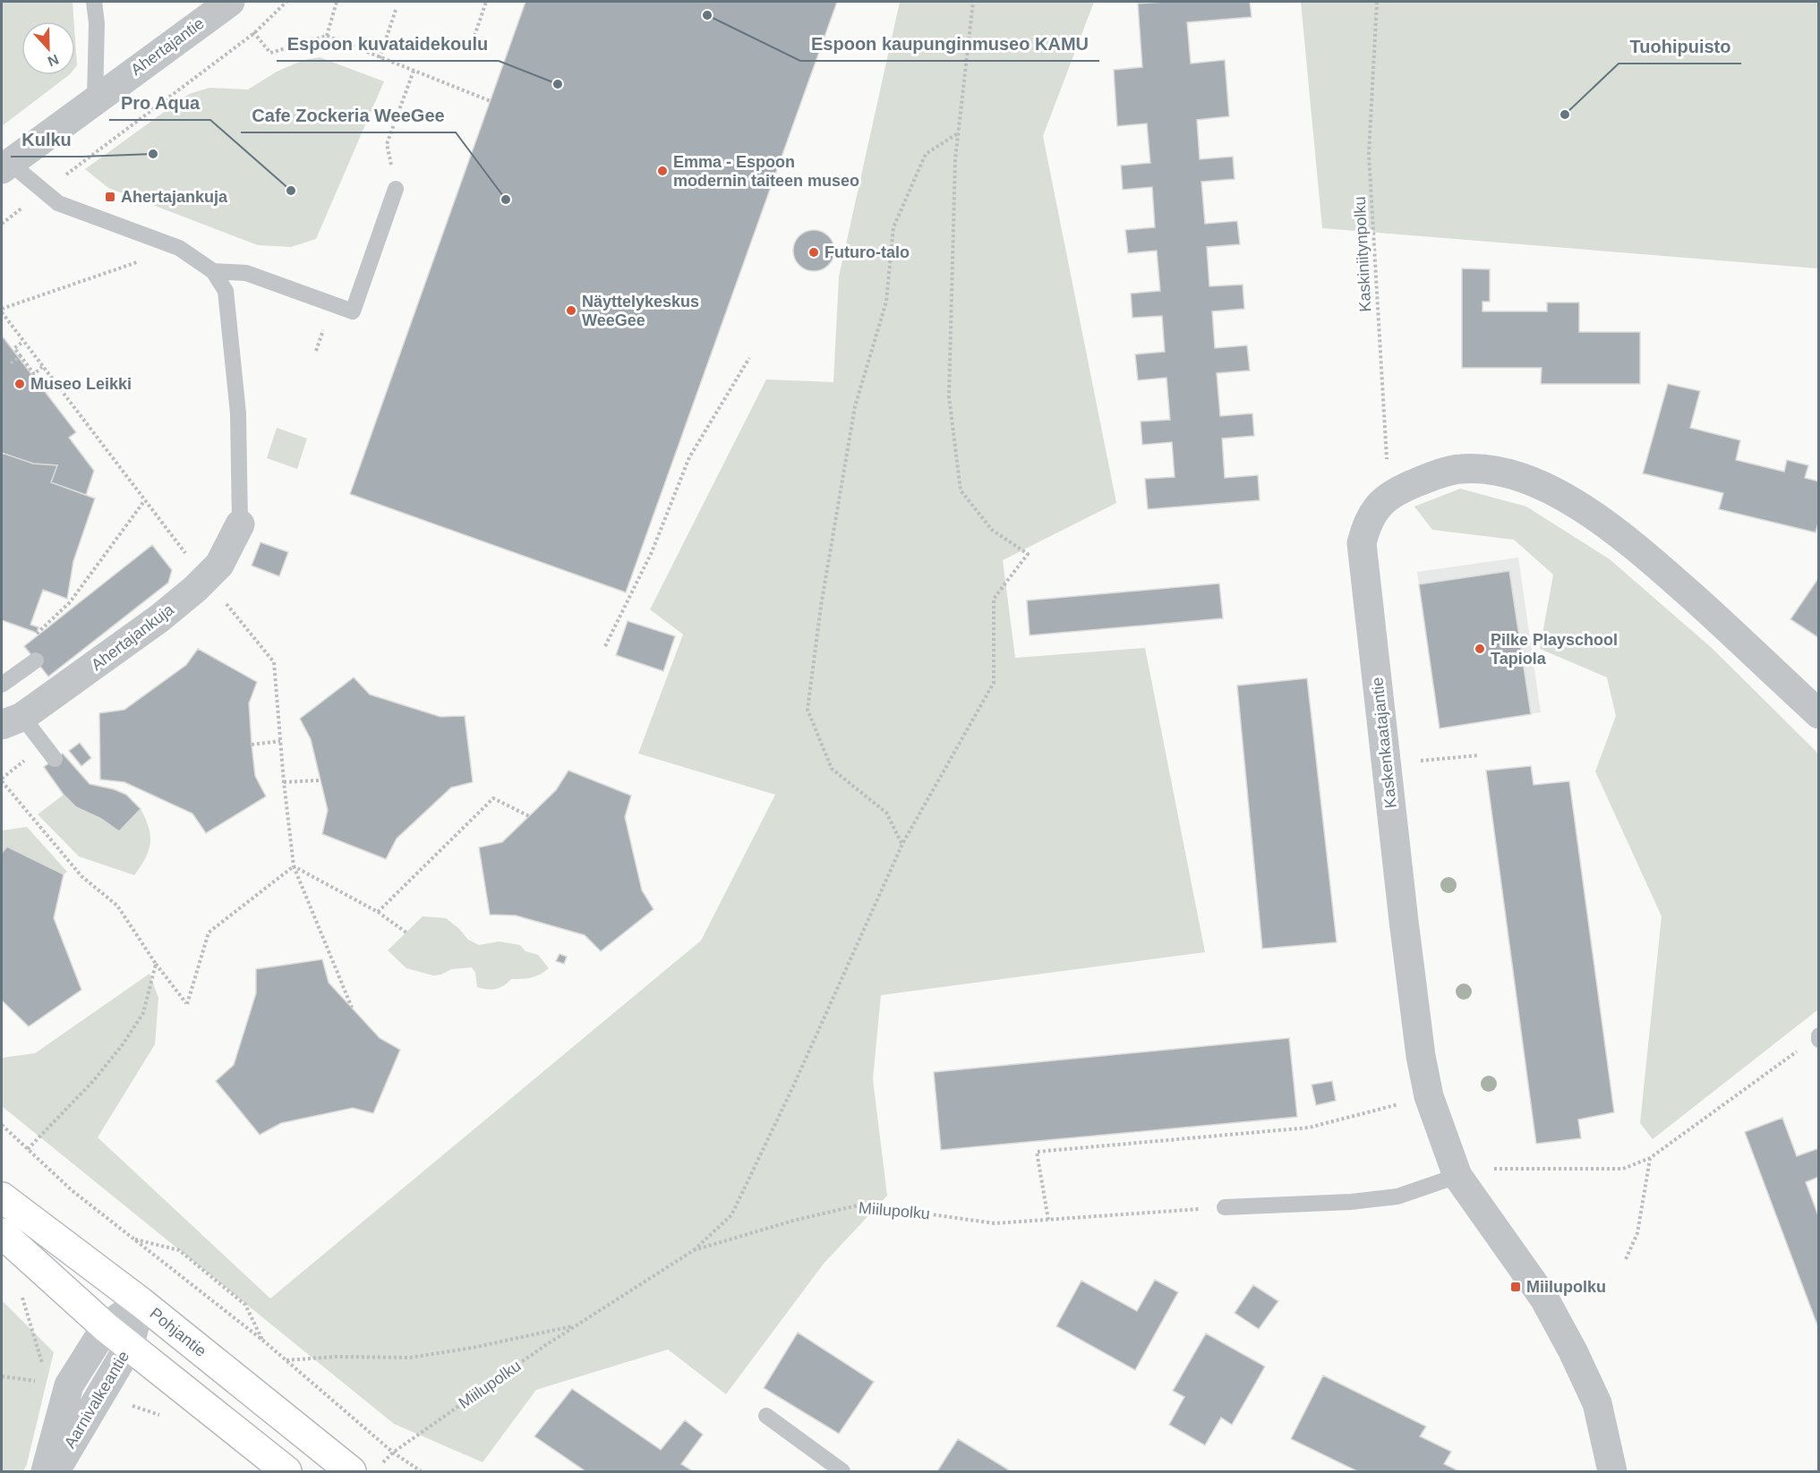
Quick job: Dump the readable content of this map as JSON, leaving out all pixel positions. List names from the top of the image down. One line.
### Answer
{"streets":{"main road":["Pohjantie"],"street":["Ahertajantie","Ahertajankuja","Kaskenkaatajantie","Aarnivalkeantie"],"path":["Kaskiniitynpolku","Miilupolku"]},"crossings":[["Kaskiniitynpolku","Kaskenkaatajantie"],["Pohjantie","Aarnivalkeantie"]],"places":{"other":["Espoon kaupunginmuseo KAMU","Espoon kuvataidekoulu","Tuohipuisto","Kulku","Emma - Espoon modernin taiteen museo","Pro Aqua","Cafe Zockeria WeeGee","Futuro-talo","Näyttelykeskus WeeGee","Museo Leikki","Pilke Playschool Tapiola"],"transit":["Ahertajankuja","Miilupolku"]},"north":"bottom"}
